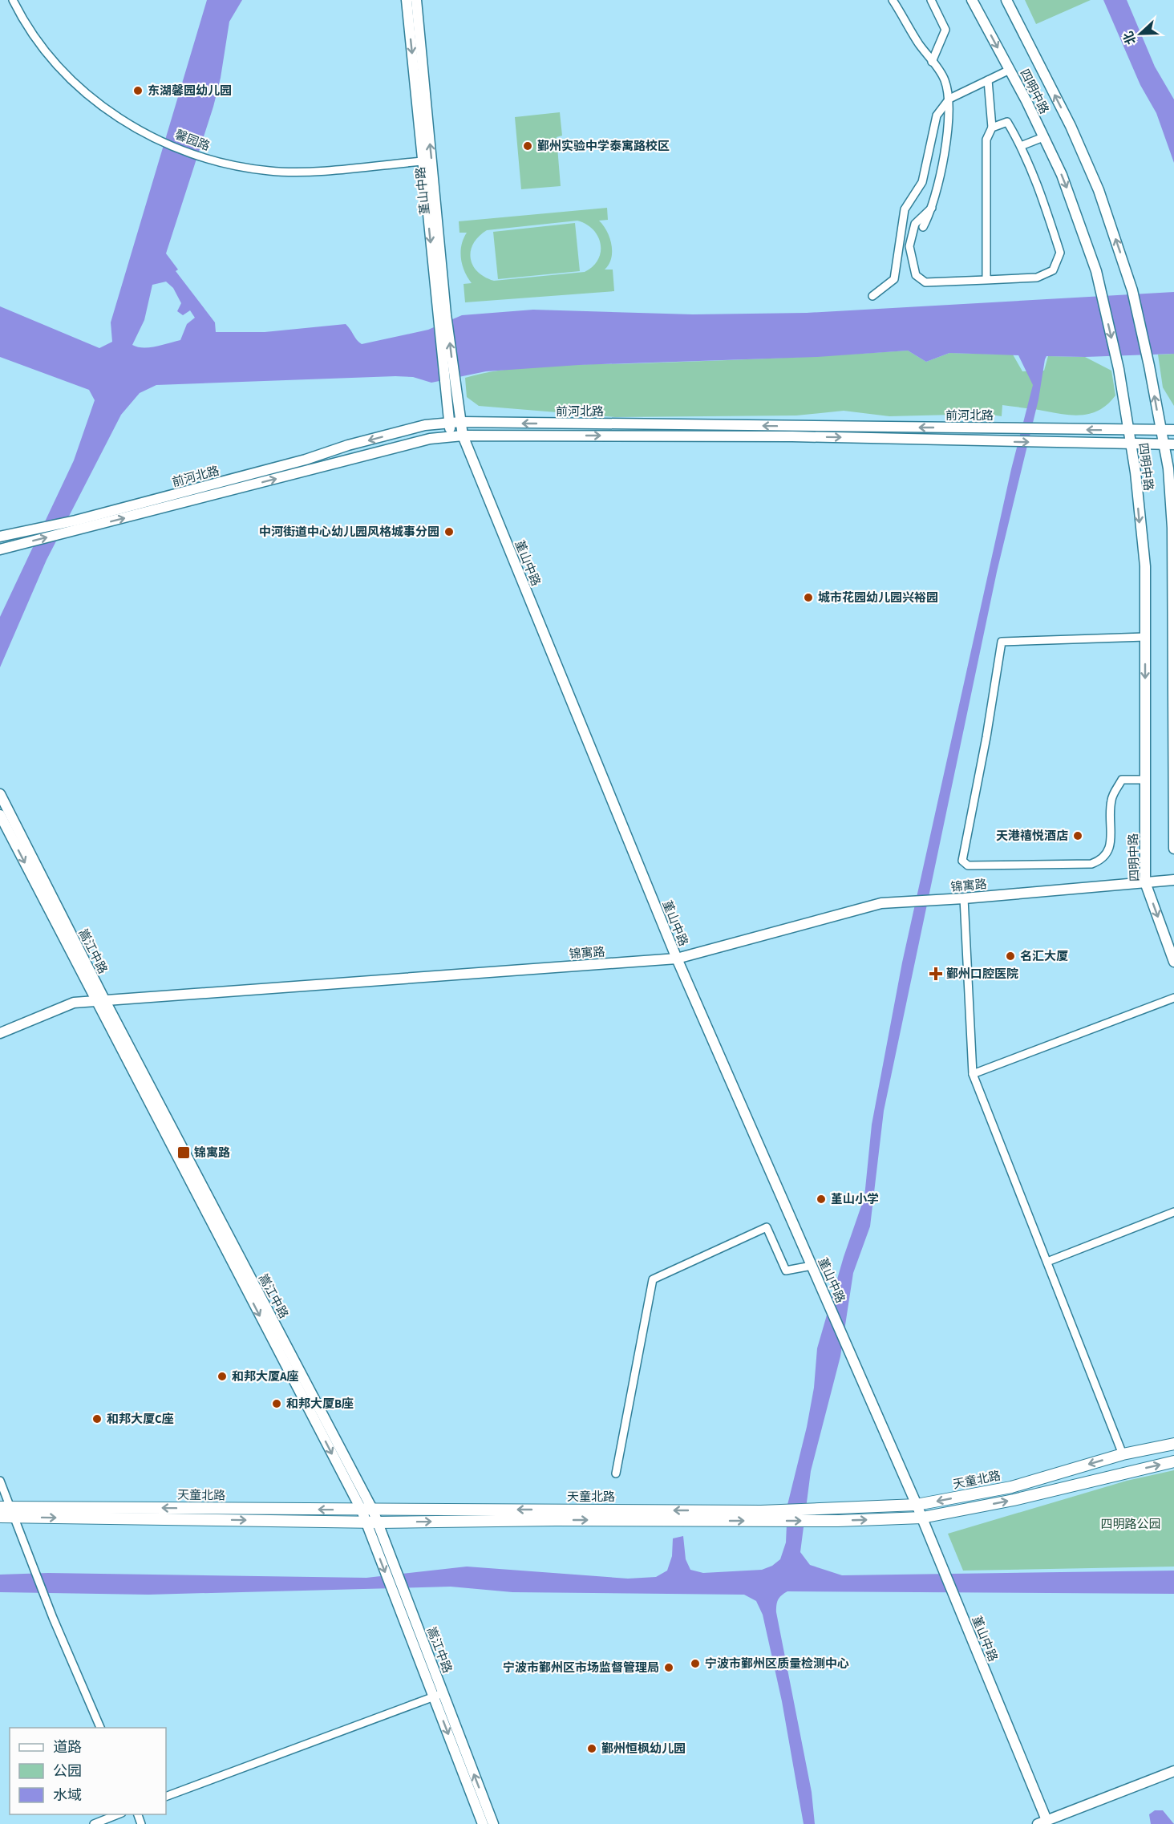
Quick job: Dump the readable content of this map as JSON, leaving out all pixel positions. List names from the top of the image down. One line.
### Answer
{"streets":{"main road":["四明中路","堇山中路","前河北路","锦寓路","嵩江中路","天童北路"],"street":["馨园路"]},"crossings":[["四明中路","前河北路"],["四明中路","锦寓路"],["馨园路","堇山中路"],["堇山中路","前河北路"],["堇山中路","锦寓路"],["堇山中路","天童北路"],["锦寓路","嵩江中路"],["嵩江中路","天童北路"]],"parks":["四明路公园"],"places":{"other":["东湖馨园幼儿园","鄞州实验中学泰寓路校区","中河街道中心幼儿园风格城事分园","城市花园幼儿园兴裕园","天港禧悦酒店","名汇大厦","堇山小学","和邦大厦A座","和邦大厦B座","和邦大厦C座","宁波市鄞州区质量检测中心","宁波市鄞州区市场监督管理局","鄞州恒枫幼儿园"],"health":["鄞州口腔医院"],"transit":["锦寓路"]},"legend":["道路","公园","水域"],"north":"left"}
